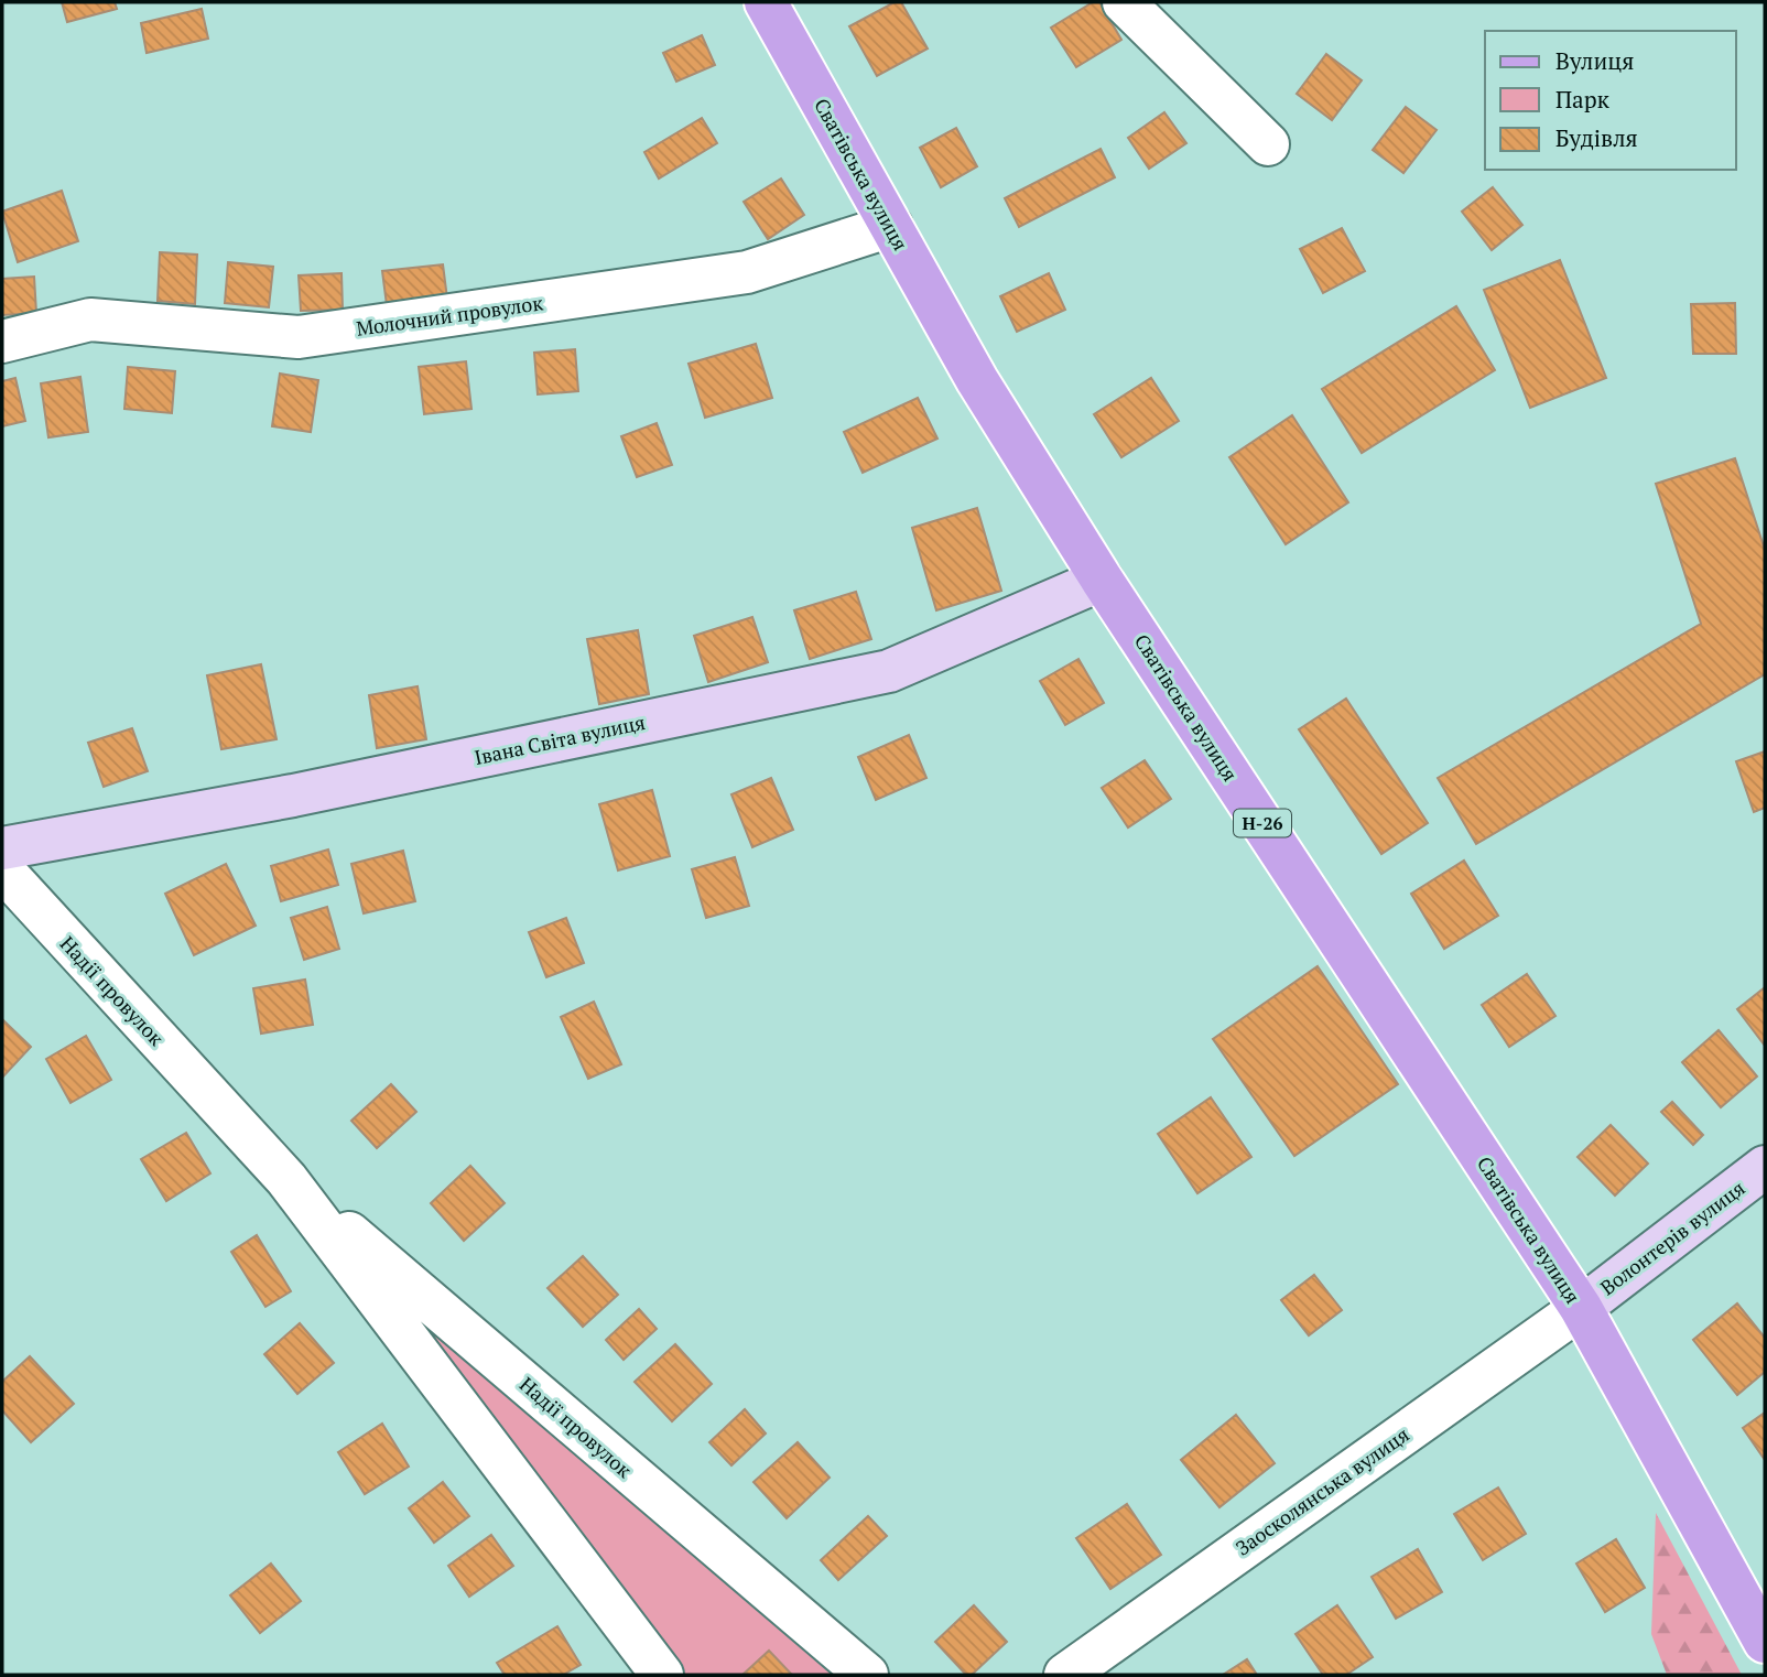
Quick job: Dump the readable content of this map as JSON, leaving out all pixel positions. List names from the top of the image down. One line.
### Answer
{"streets":{"main road":["Сватівська вулиця","Н-26"],"street":["Молочний провулок","Івана Світа вулиця","Надії провулок","Волонтерів вулиця","Заосколянська вулиця"]},"crossings":[["Сватівська вулиця","Молочний провулок"],["Сватівська вулиця","Івана Світа вулиця"],["Сватівська вулиця","Волонтерів вулиця"],["Сватівська вулиця","Заосколянська вулиця"],["Волонтерів вулиця","Заосколянська вулиця"]],"legend":["Вулиця","Парк","Будівля"]}
